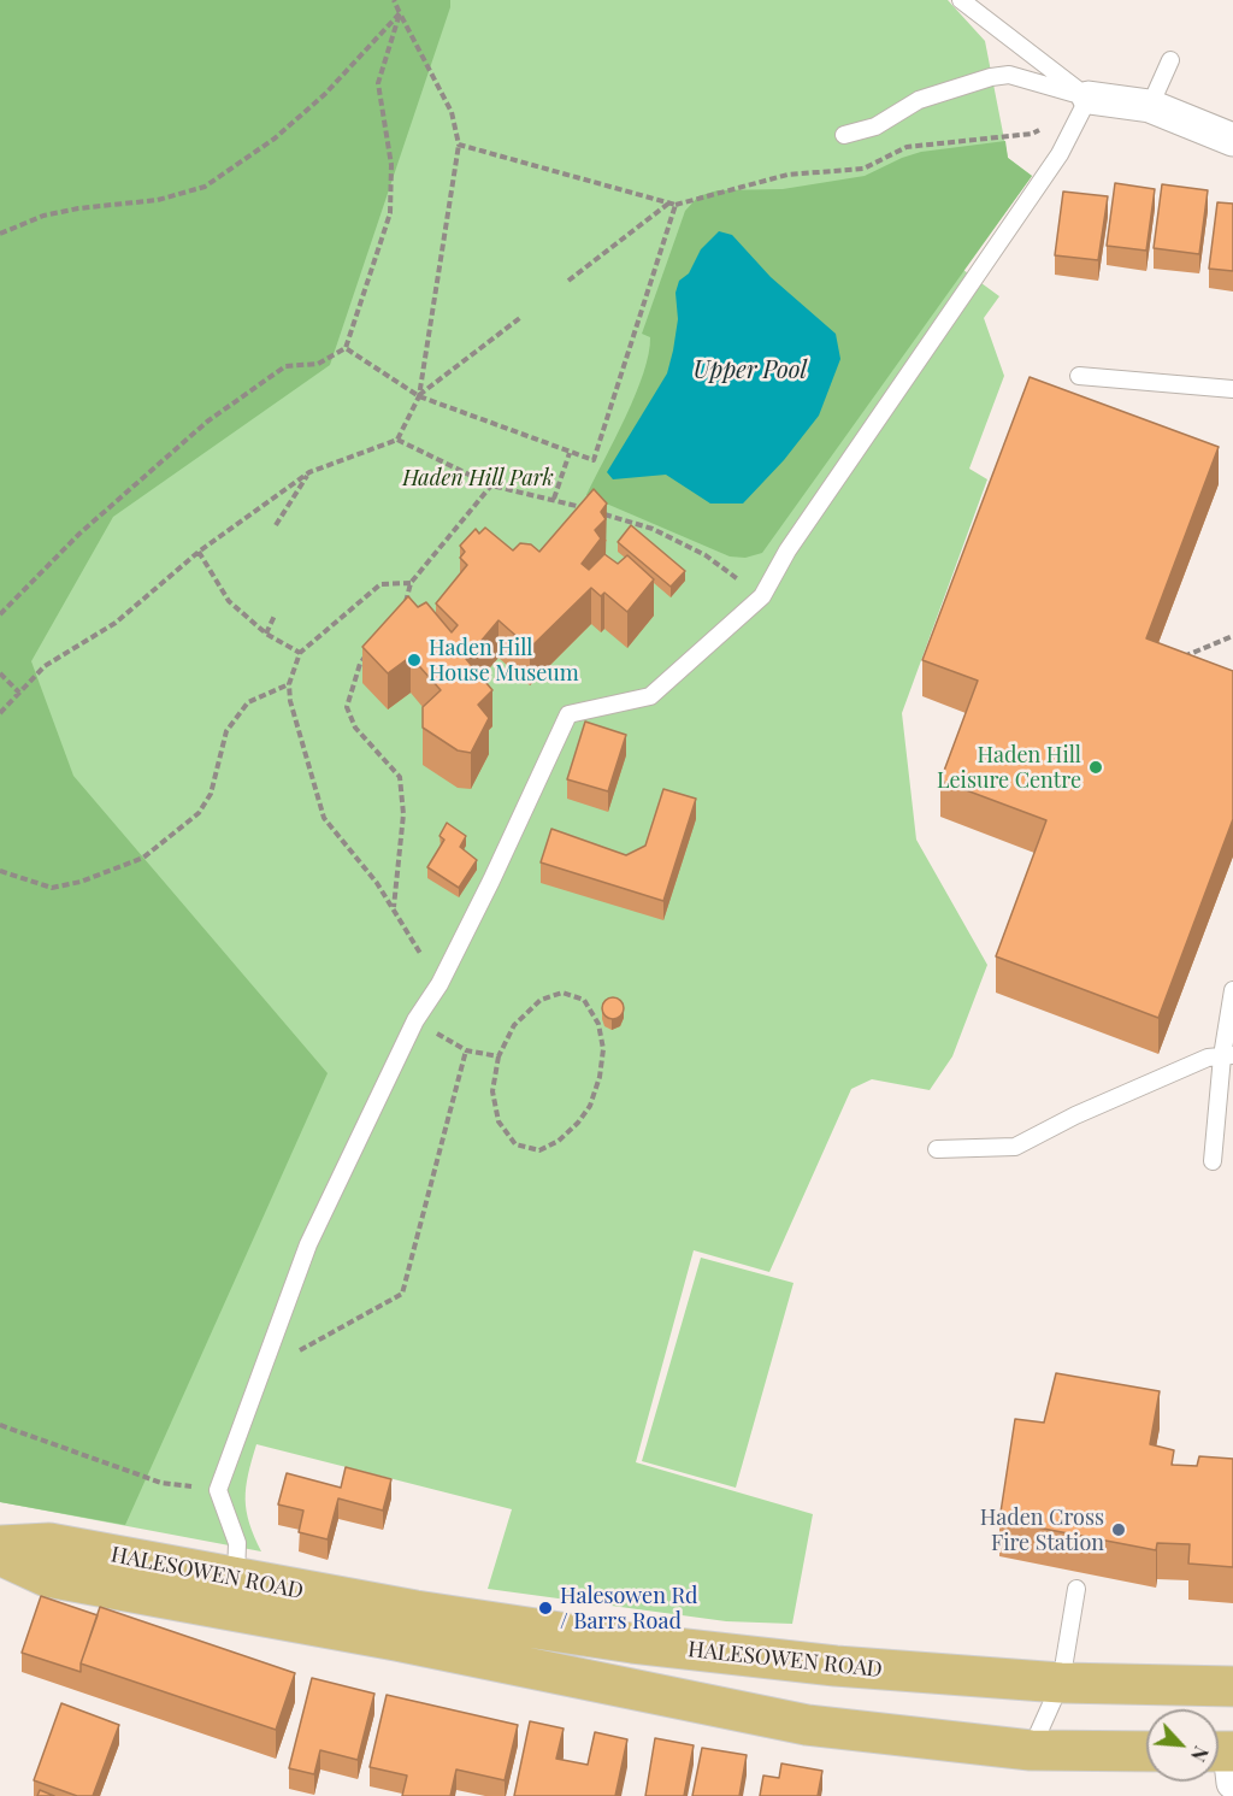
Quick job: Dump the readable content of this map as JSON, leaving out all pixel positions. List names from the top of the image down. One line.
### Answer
{"streets":{"main road":["HALESOWEN ROAD"]},"water":["Upper Pool"],"parks":["Haden Hill Park"],"places":["Haden Hill House Museum","Haden Hill Leisure Centre","Haden Cross Fire Station","Halesowen Rd / Barrs Road"],"north":"bottom right"}
